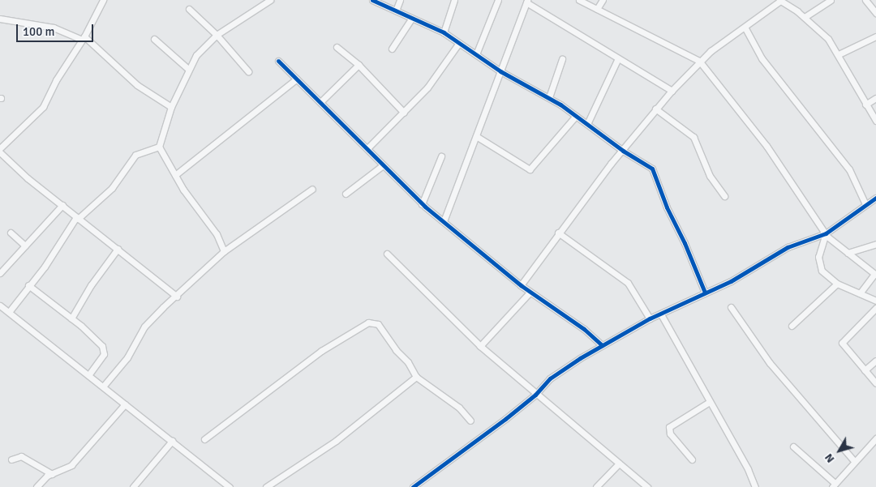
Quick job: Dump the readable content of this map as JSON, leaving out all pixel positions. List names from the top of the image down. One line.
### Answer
{"scale_bar":"100 m","north":"bottom left"}
